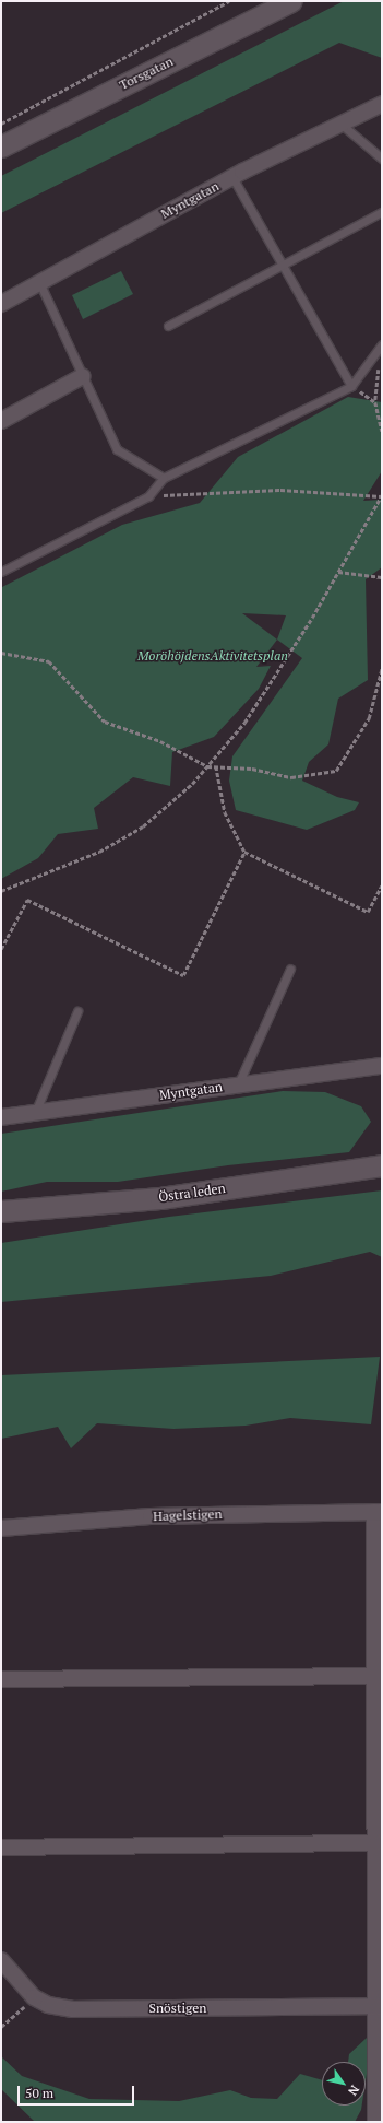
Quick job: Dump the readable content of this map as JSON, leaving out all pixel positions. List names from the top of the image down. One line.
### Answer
{"streets":{"street":["Torsgatan","Myntgatan","Östra leden","Hagelstigen","Snöstigen"]},"parks":["MoröhöjdensAktivitetsplan"],"scale_bar":"50 m","north":"bottom right"}
